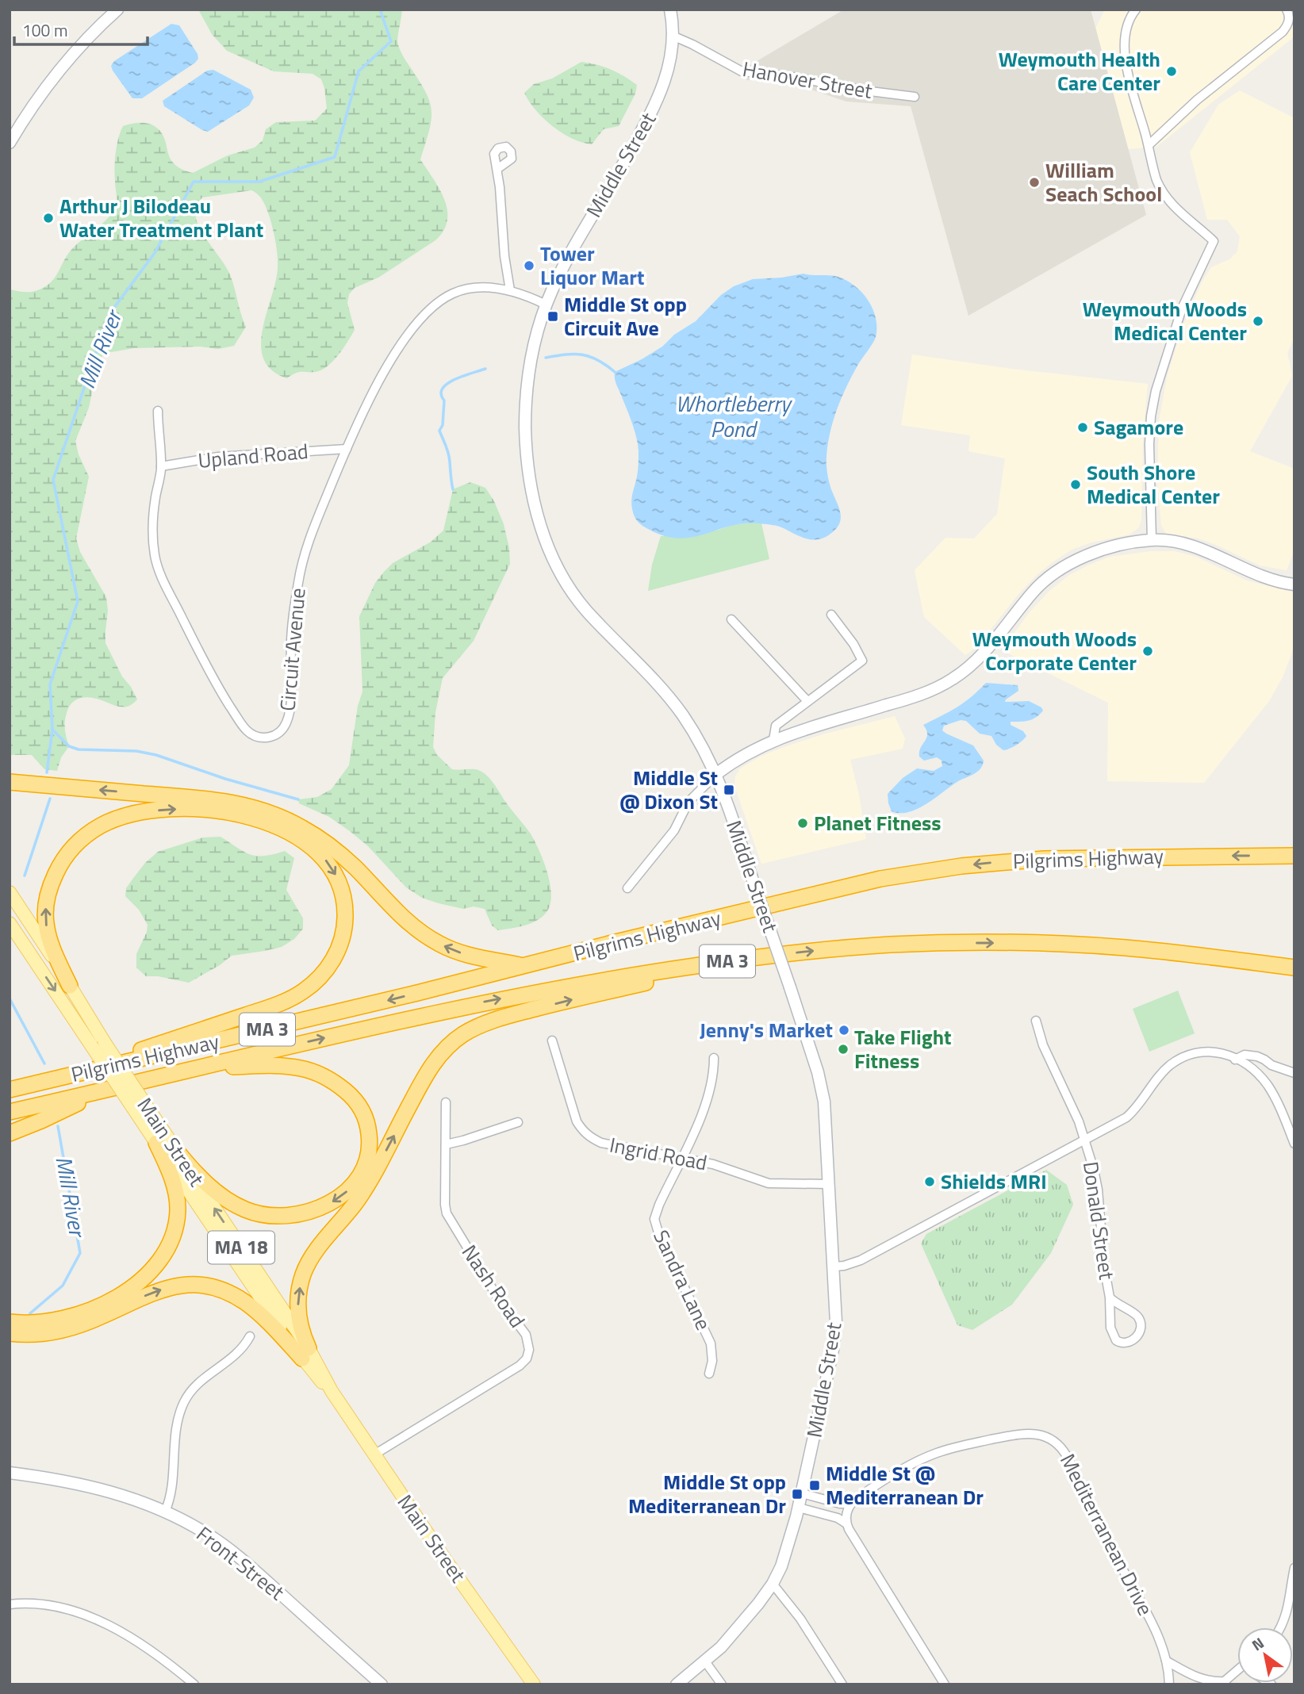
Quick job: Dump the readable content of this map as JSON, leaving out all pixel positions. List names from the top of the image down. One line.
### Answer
{"streets":{"highway":["Pilgrims Highway","MA 3"],"main road":["Middle Street","Main Street","MA 18","Front Street"],"street":["Hanover Street","Upland Road","Circuit Avenue","Ingrid Road","Donald Street","Sandra Lane","Nash Road","Mediterranean Drive"]},"crossings":[["Hanover Street","Middle Street"],["Middle Street","Circuit Avenue"],["Middle Street","Ingrid Road"],["Upland Road","Circuit Avenue"],["Main Street","Nash Road"],["Ingrid Road","Sandra Lane"]],"water":["Mill River","Whortleberry Pond"],"places":{"other":["Weymouth Health Care Center","William Seach School","Arthur J Bilodeau Water Treatment Plant","Tower Liquor Mart","Weymouth Woods Medical Center","Sagamore","South Shore Medical Center","Weymouth Woods Corporate Center","Planet Fitness","Jenny's Market","Take Flight Fitness","Shields MRI"],"transit":["Middle St opp Circuit Ave","Middle St @ Dixon St","Middle St @ Mediterranean Dr","Middle St opp Mediterranean Dr"]},"scale_bar":"100 m","north":"top left"}
